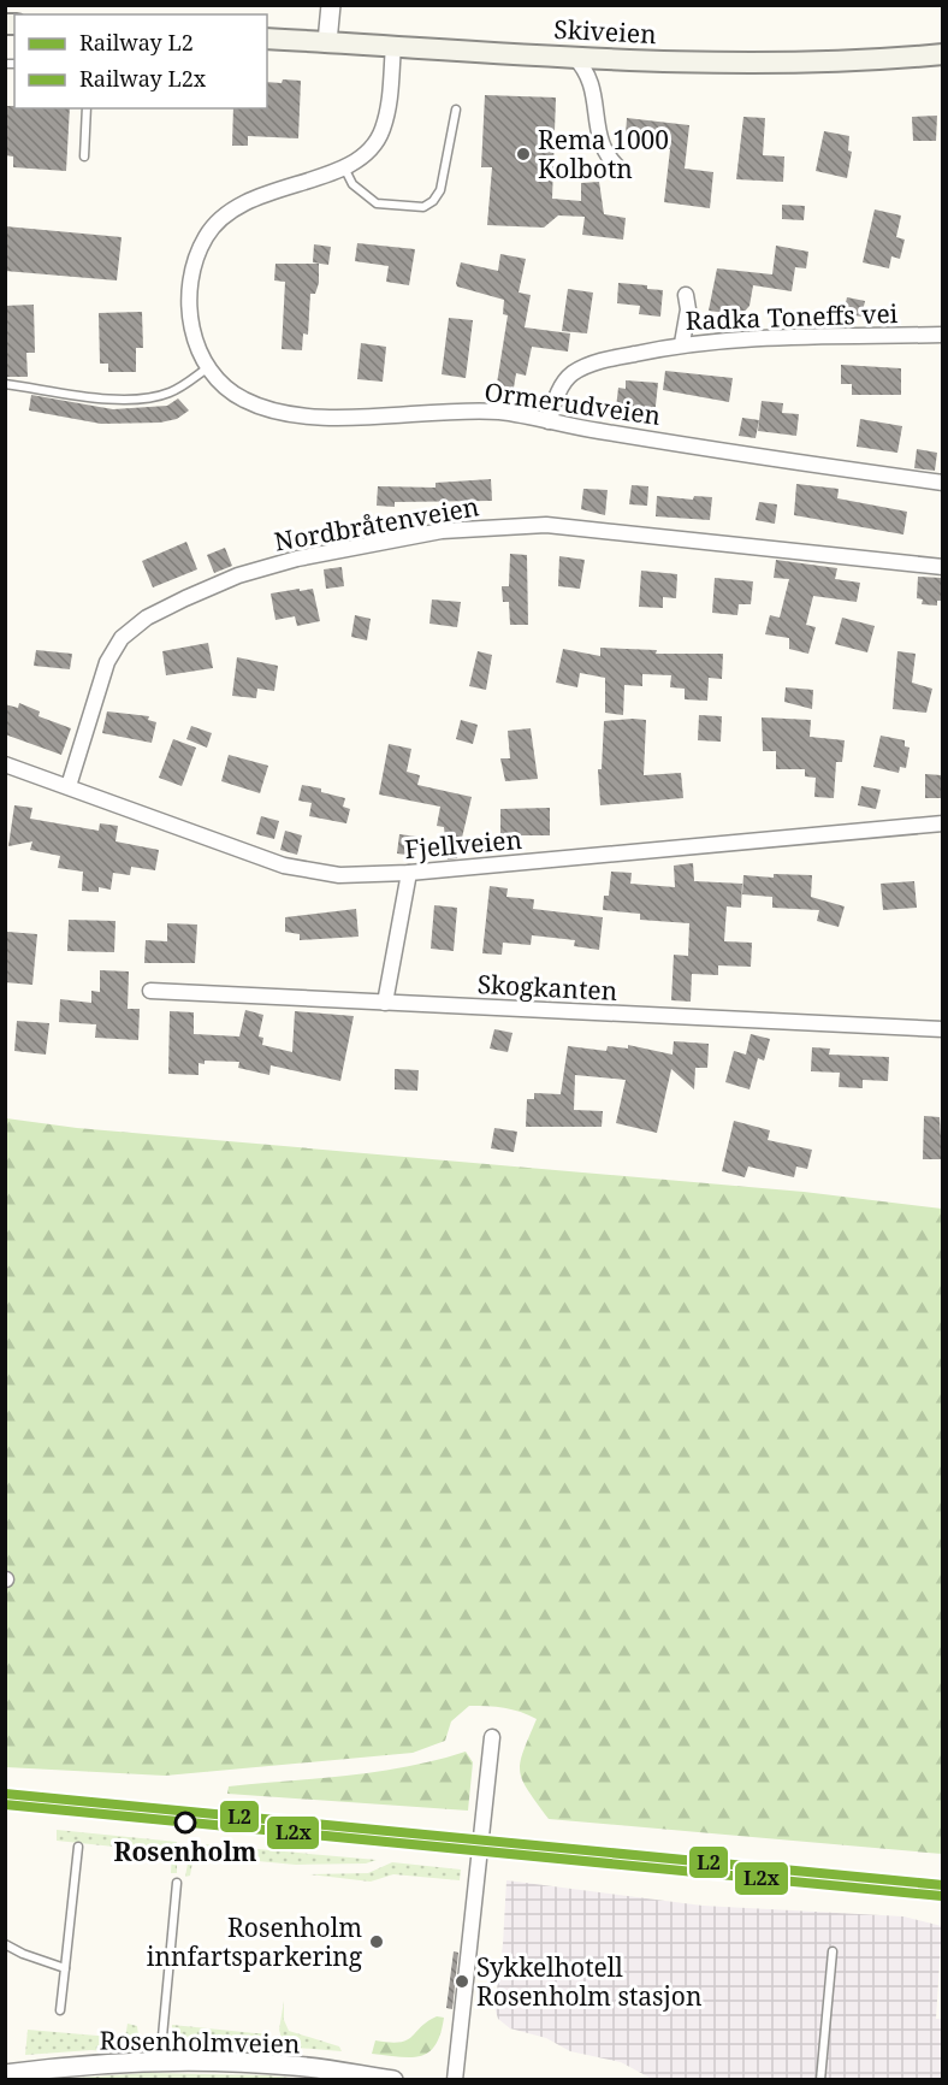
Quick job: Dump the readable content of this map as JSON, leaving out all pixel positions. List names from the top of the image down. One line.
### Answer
{"streets":{"main road":["Skiveien"],"street":["Radka Toneffs vei","Ormerudveien","Nordbråtenveien","Fjellveien","Skogkanten","Rosenholmveien"]},"crossings":[["Skiveien","Ormerudveien"],["Radka Toneffs vei","Ormerudveien"],["Nordbråtenveien","Fjellveien"]],"places":["Rema 1000 Kolbotn","Rosenholm","Rosenholm innfartsparkering","Sykkelhotell Rosenholm stasjon"],"lines":["rail line L2","rail line L2x"],"legend":["Railway L2","Railway L2x"]}
